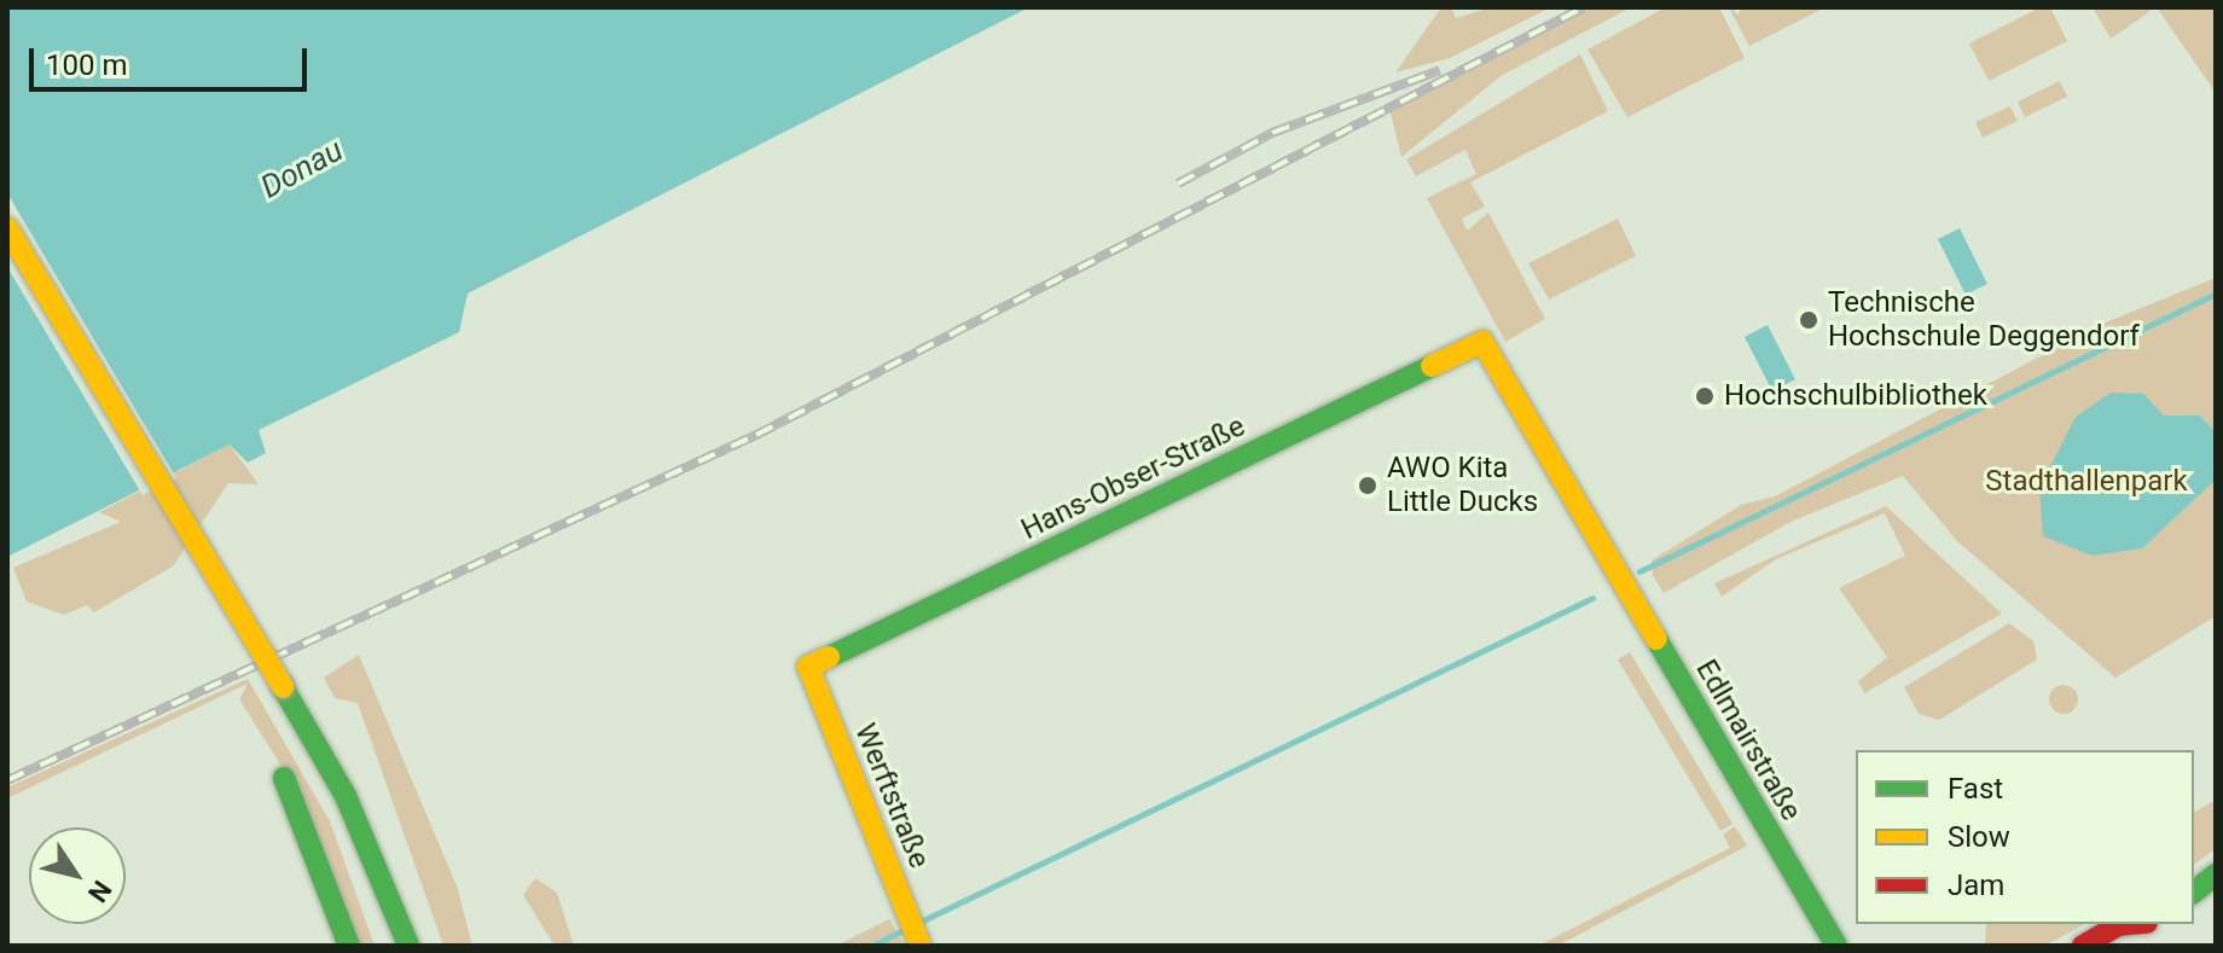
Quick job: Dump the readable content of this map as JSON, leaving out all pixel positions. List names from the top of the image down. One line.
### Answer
{"streets":{"street":["Hans-Obser-Straße","Edlmairstraße","Werftstraße"]},"crossings":[["Hans-Obser-Straße","Edlmairstraße"],["Hans-Obser-Straße","Werftstraße"]],"water":["Donau"],"parks":["Stadthallenpark"],"places":["Technische Hochschule Deggendorf","Hochschulbibliothek","AWO Kita Little Ducks"],"legend":["Fast","Slow","Jam"],"scale_bar":"100 m","north":"bottom right"}
